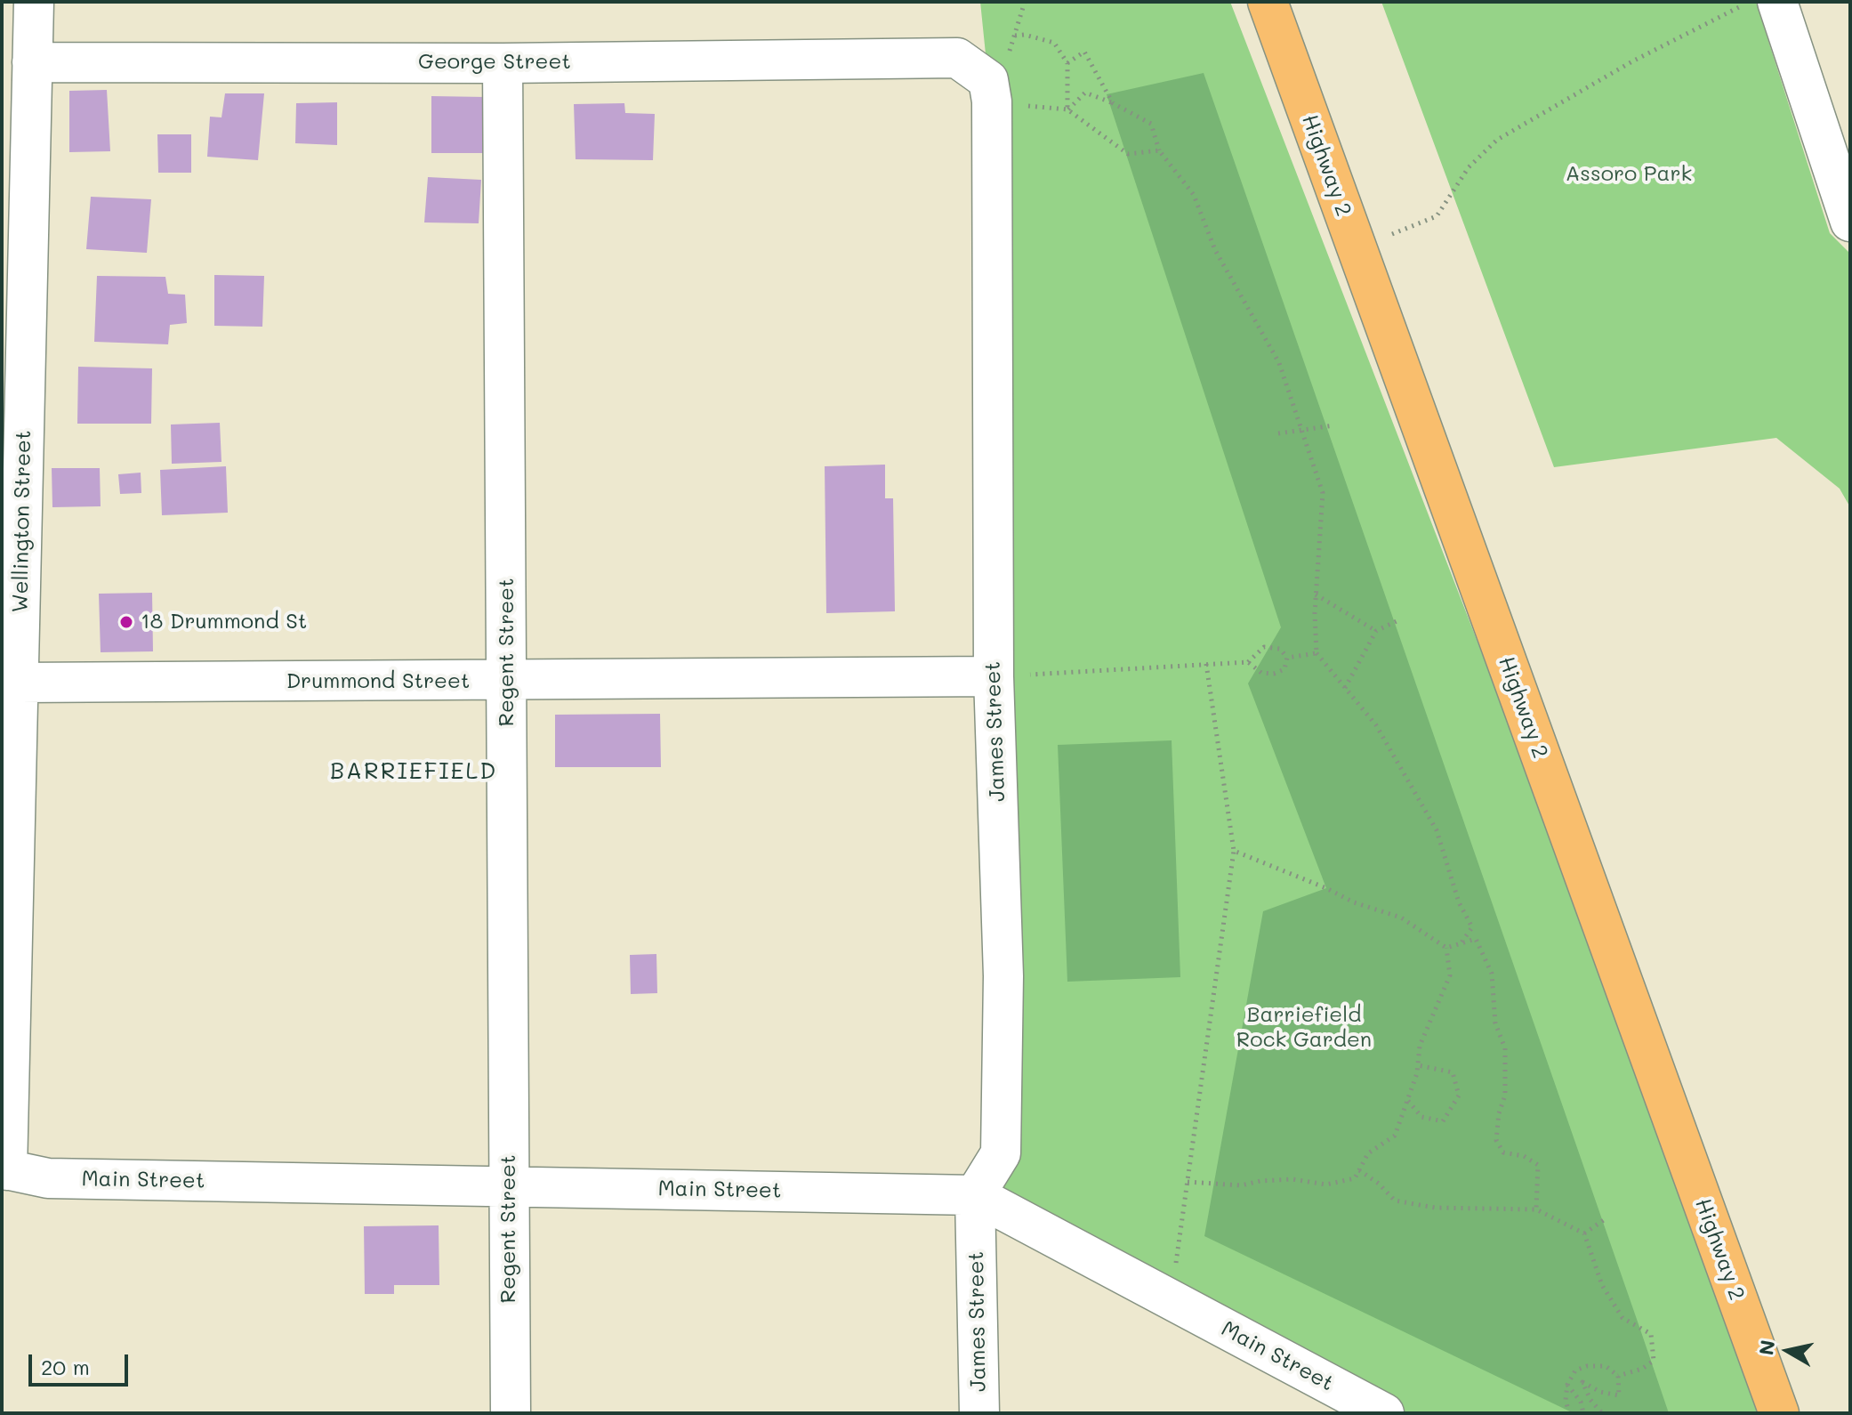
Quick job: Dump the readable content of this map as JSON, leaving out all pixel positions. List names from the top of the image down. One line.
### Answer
{"streets":{"main road":["Highway 2"],"street":["George Street","Wellington Street","Regent Street","Drummond Street","James Street","Main Street"]},"crossings":[["George Street","Wellington Street"],["George Street","Regent Street"],["George Street","James Street"],["Wellington Street","Drummond Street"],["Wellington Street","Main Street"],["Regent Street","Drummond Street"],["Regent Street","Main Street"],["Drummond Street","James Street"],["James Street","Main Street"]],"districts":["BARRIEFIELD"],"parks":["Assoro Park","Barriefield Rock Garden"],"places":["18 Drummond St"],"scale_bar":"20 m","north":"left"}
